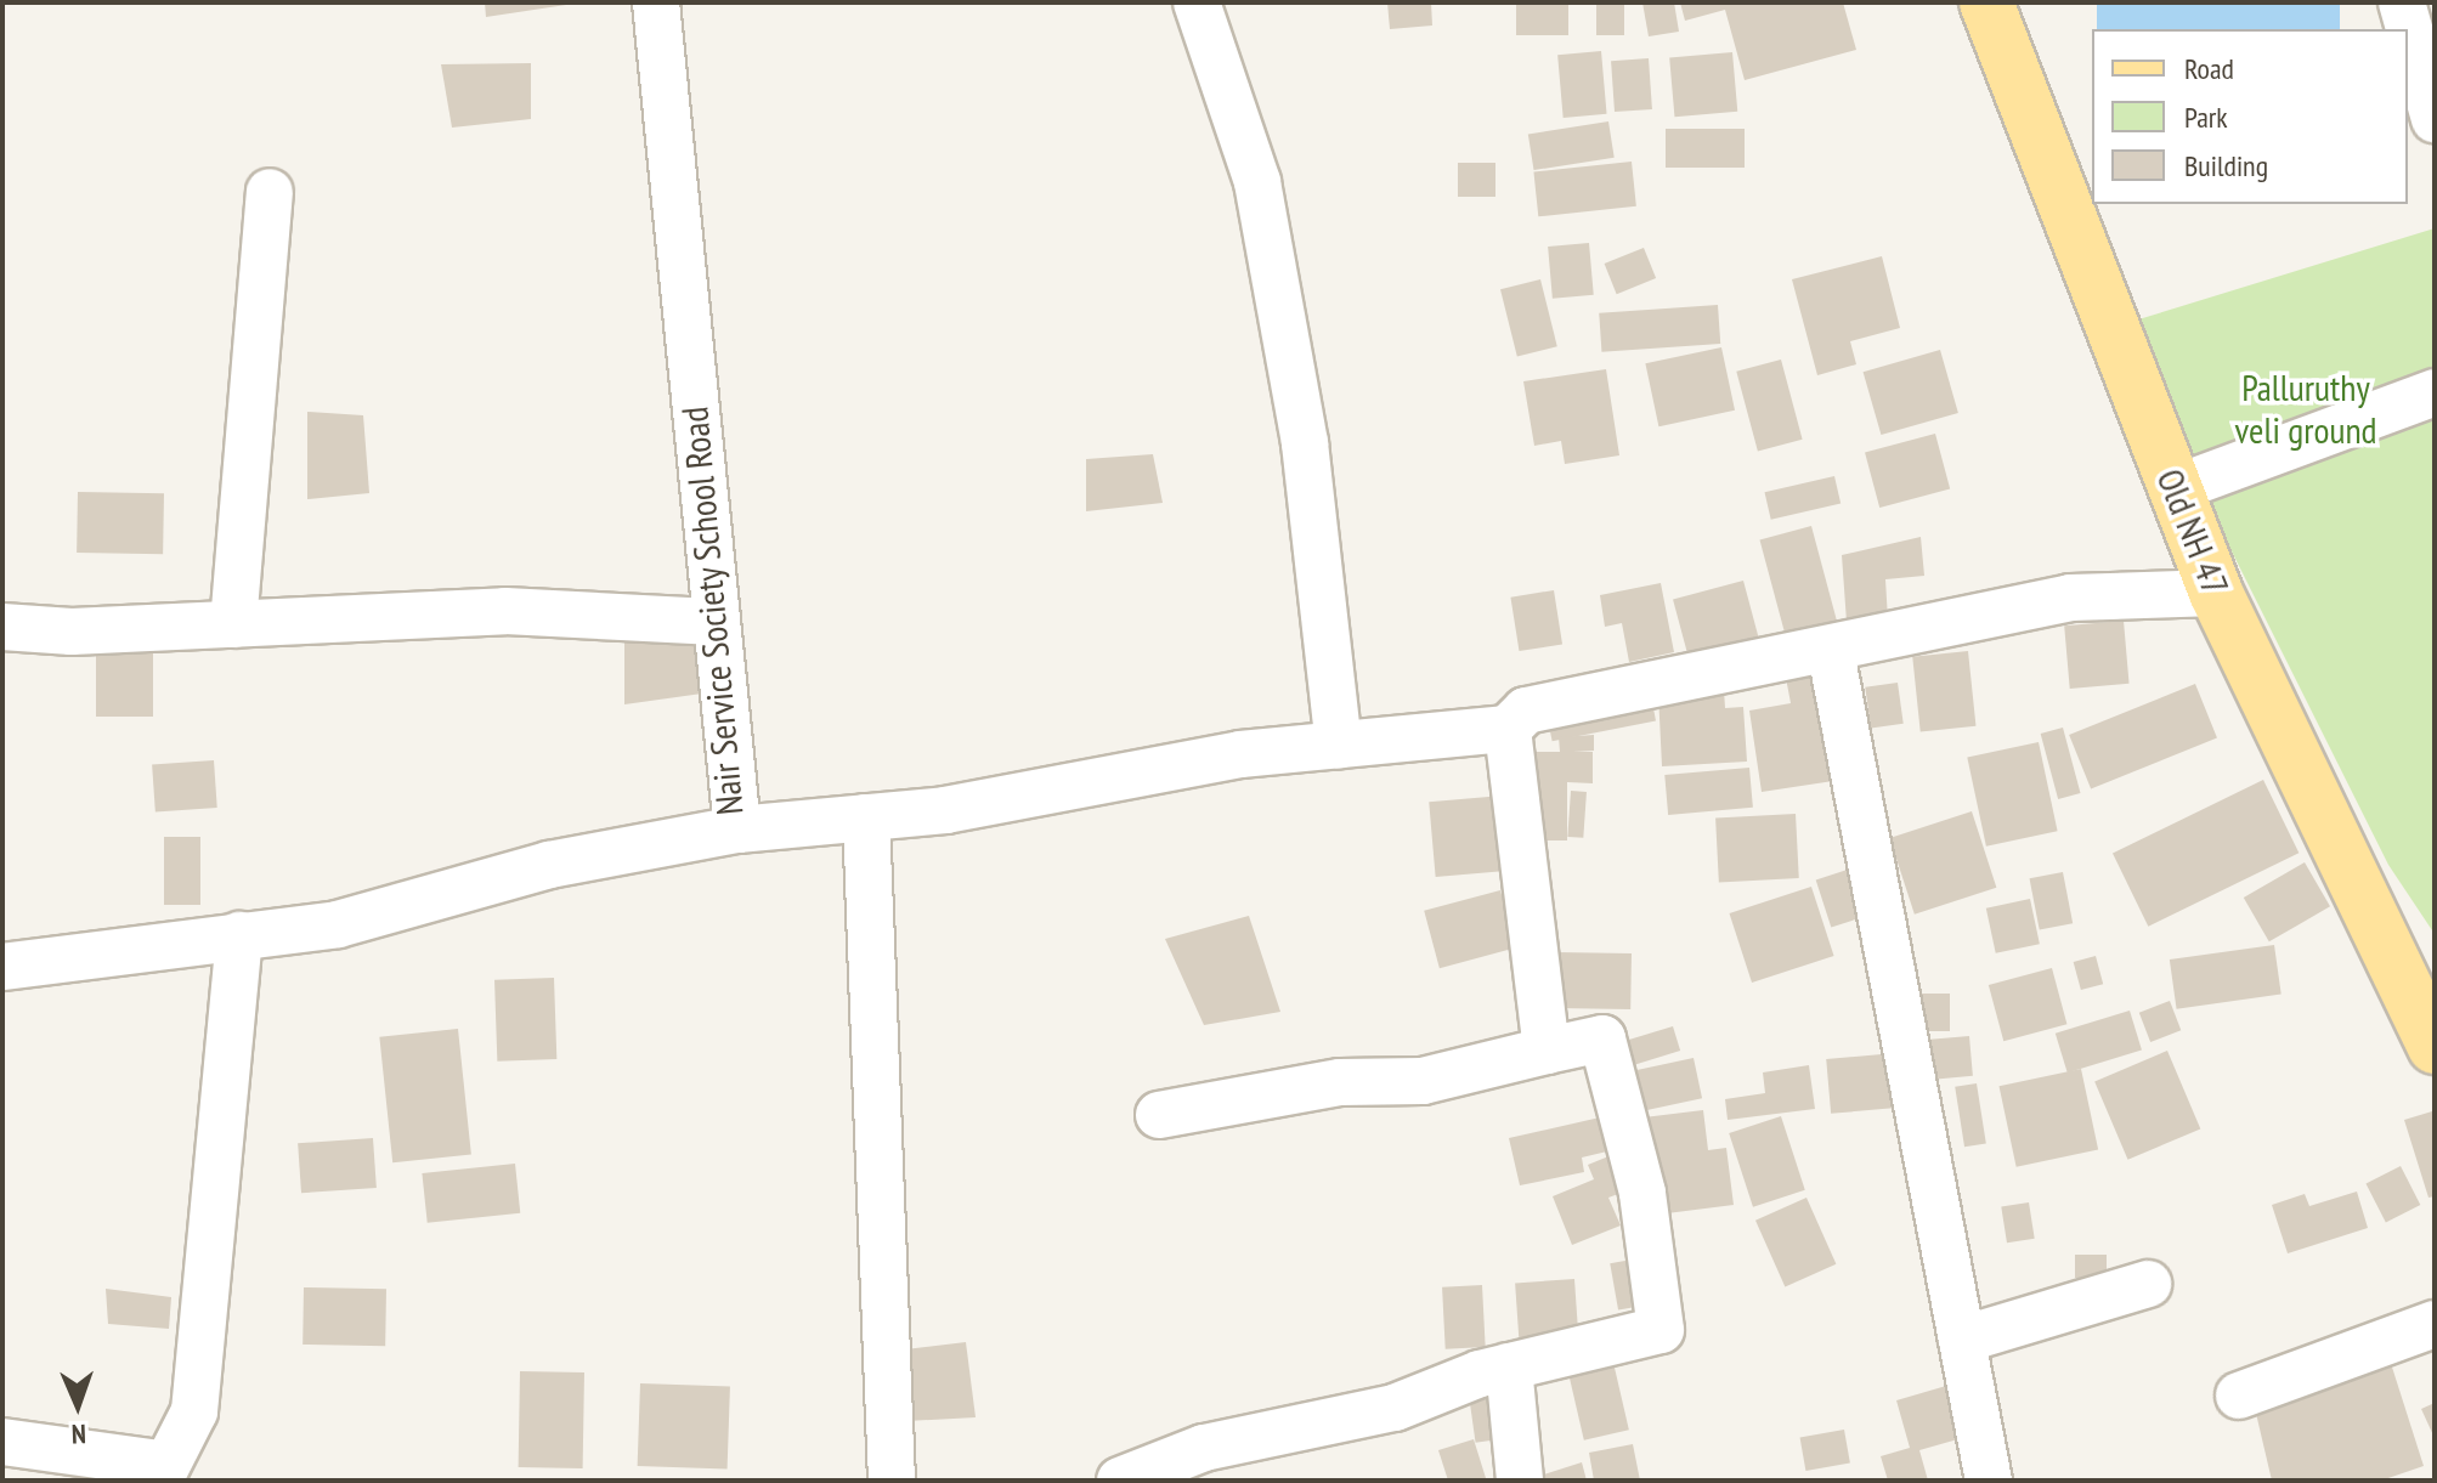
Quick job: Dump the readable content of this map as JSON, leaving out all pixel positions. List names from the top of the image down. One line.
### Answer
{"streets":{"main road":["Old NH 47"],"street":["Nair Service Society School Road"]},"parks":["Palluruthy veli ground"],"legend":["Road","Park","Building"],"north":"bottom"}
